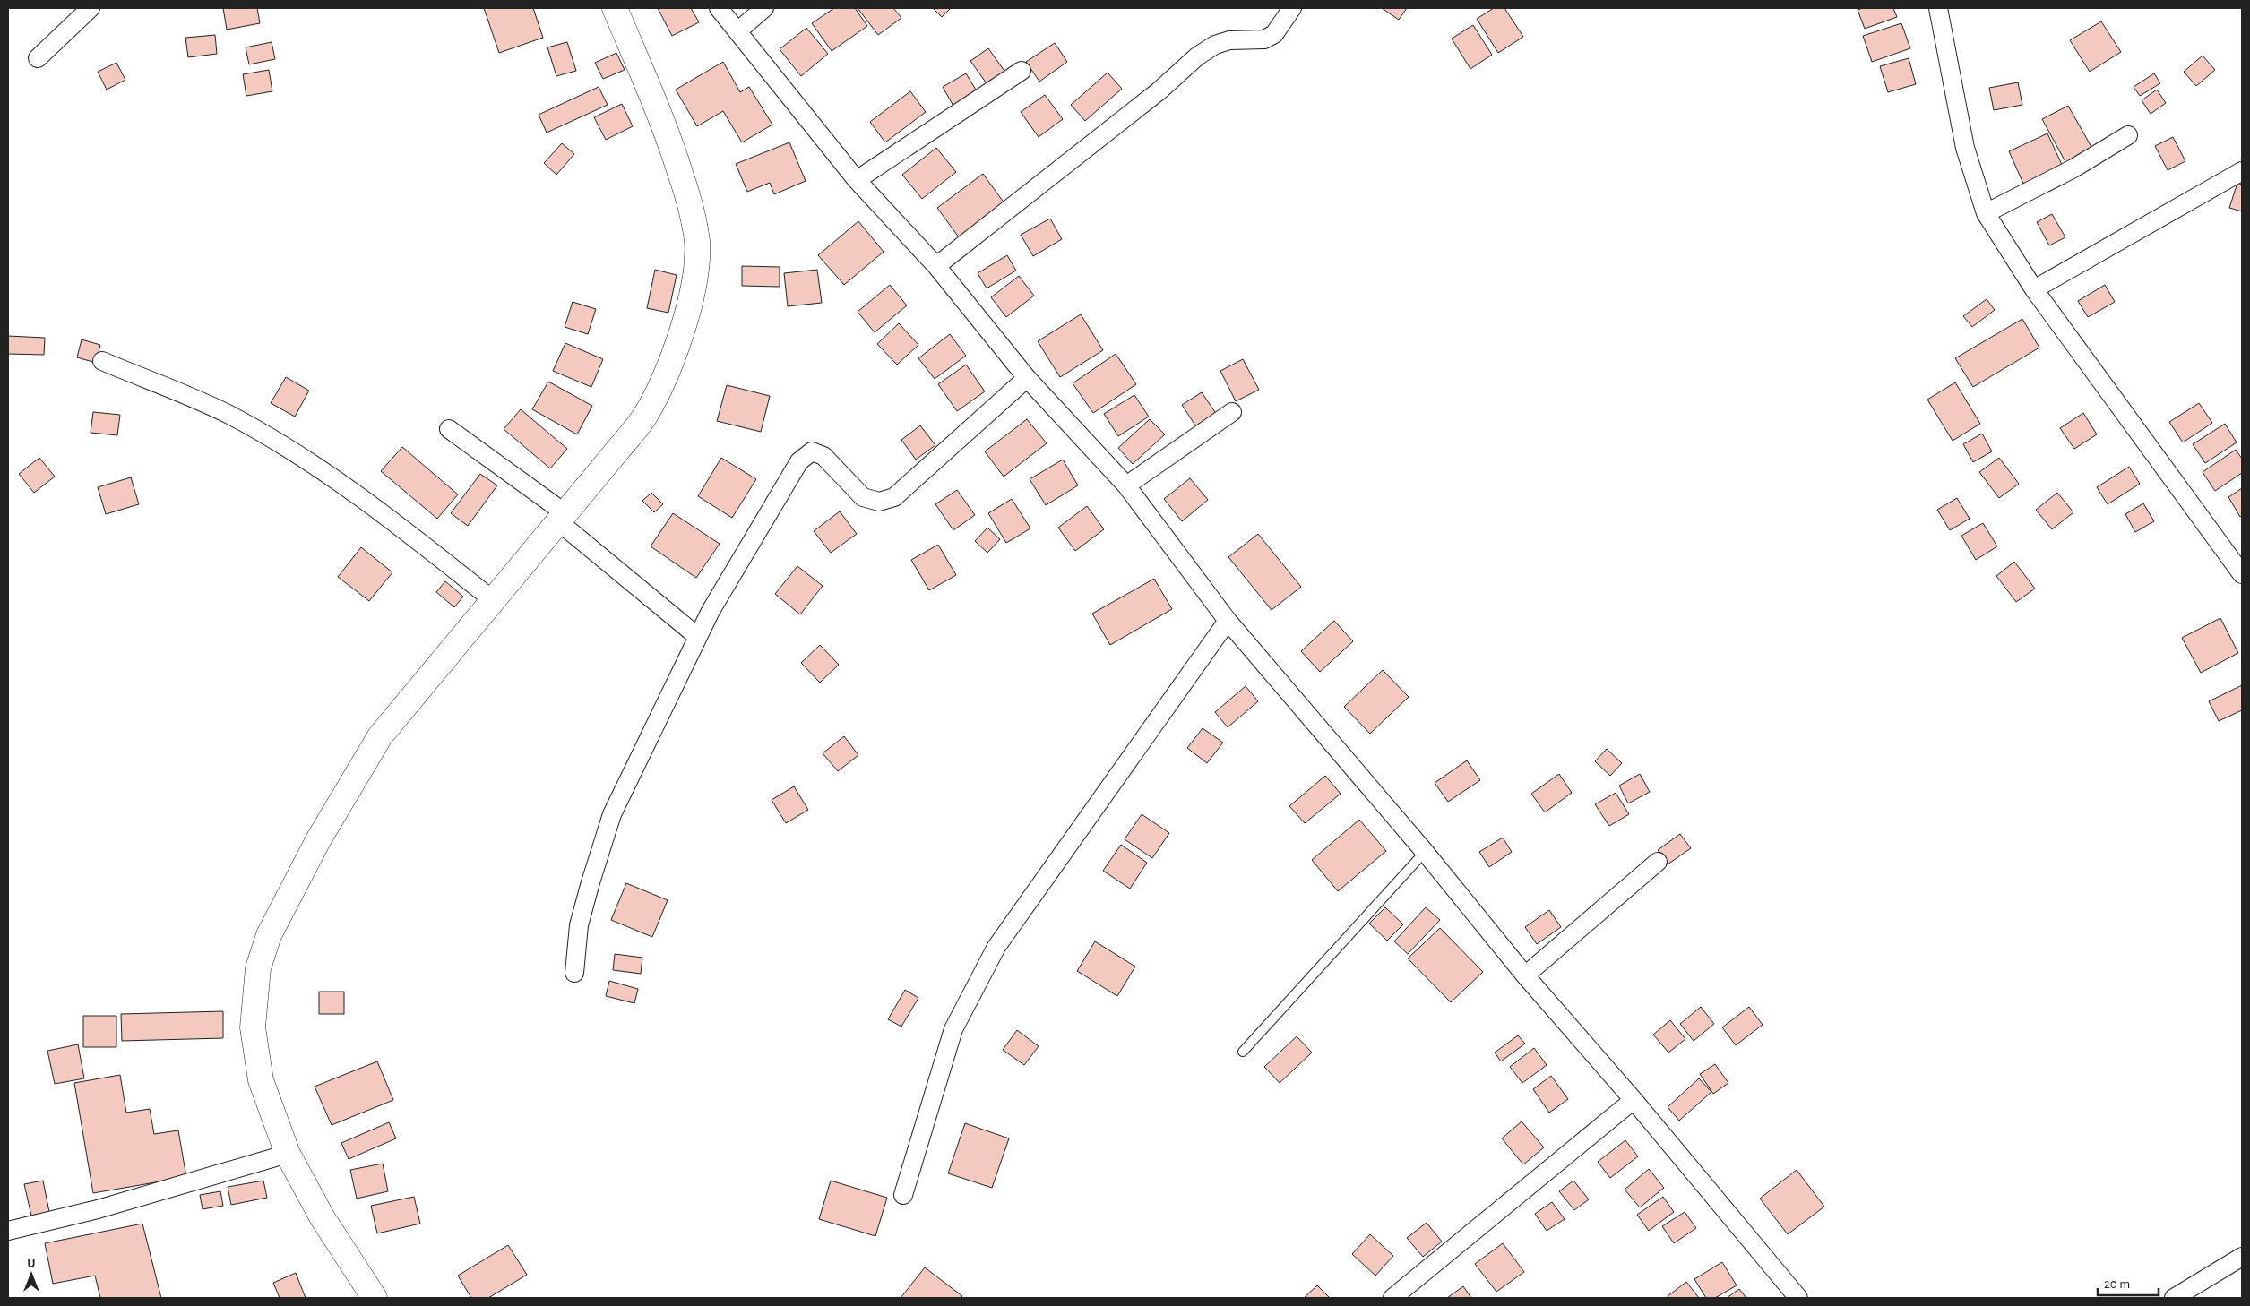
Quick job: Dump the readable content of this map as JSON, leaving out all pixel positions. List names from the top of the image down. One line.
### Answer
{"scale_bar":"20 m","north":"top"}
